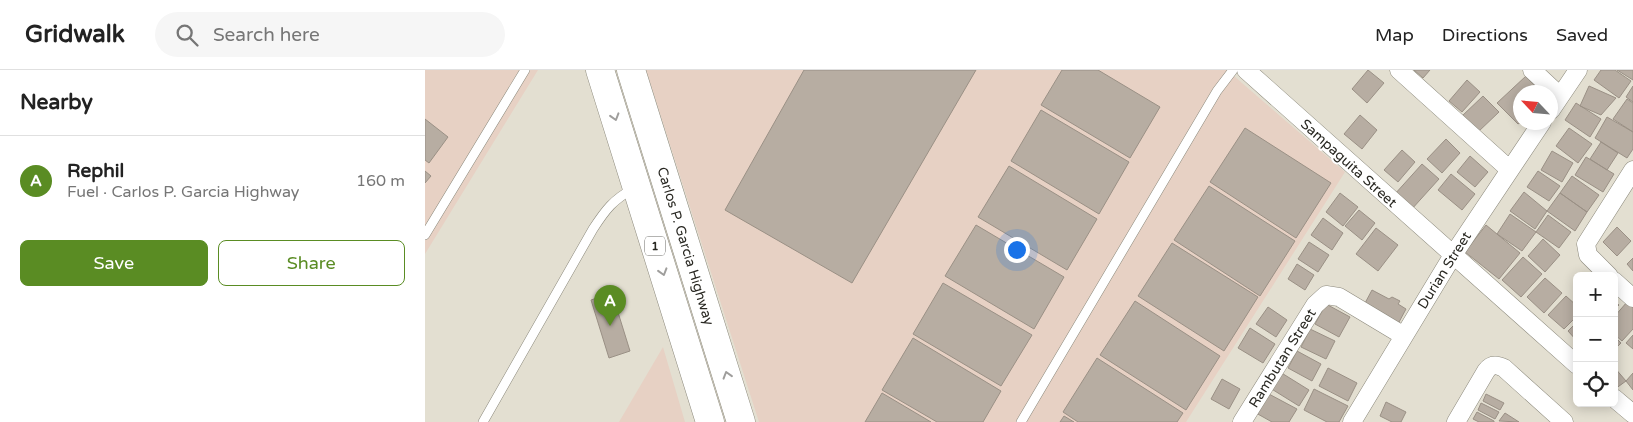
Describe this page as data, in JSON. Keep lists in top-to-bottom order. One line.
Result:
{"streets":{"highway":["1","Carlos P. Garcia Highway"],"street":["Sampaguita Street","Durian Street","Rambutan Street"]},"crossings":[["Sampaguita Street","Durian Street"],["Durian Street","Rambutan Street"]],"north":"top left","page":{"header":"Gridwalk","search":"Search here","nav":["Map","Directions","Saved"],"heading":"Nearby","list":[{"mark":"A","name":"Rephil","note":"Fuel · Carlos P. Garcia Highway","value":"160 m"}],"buttons":["Save","Share"],"map_buttons":["+","−"],"pins":"A"}}
